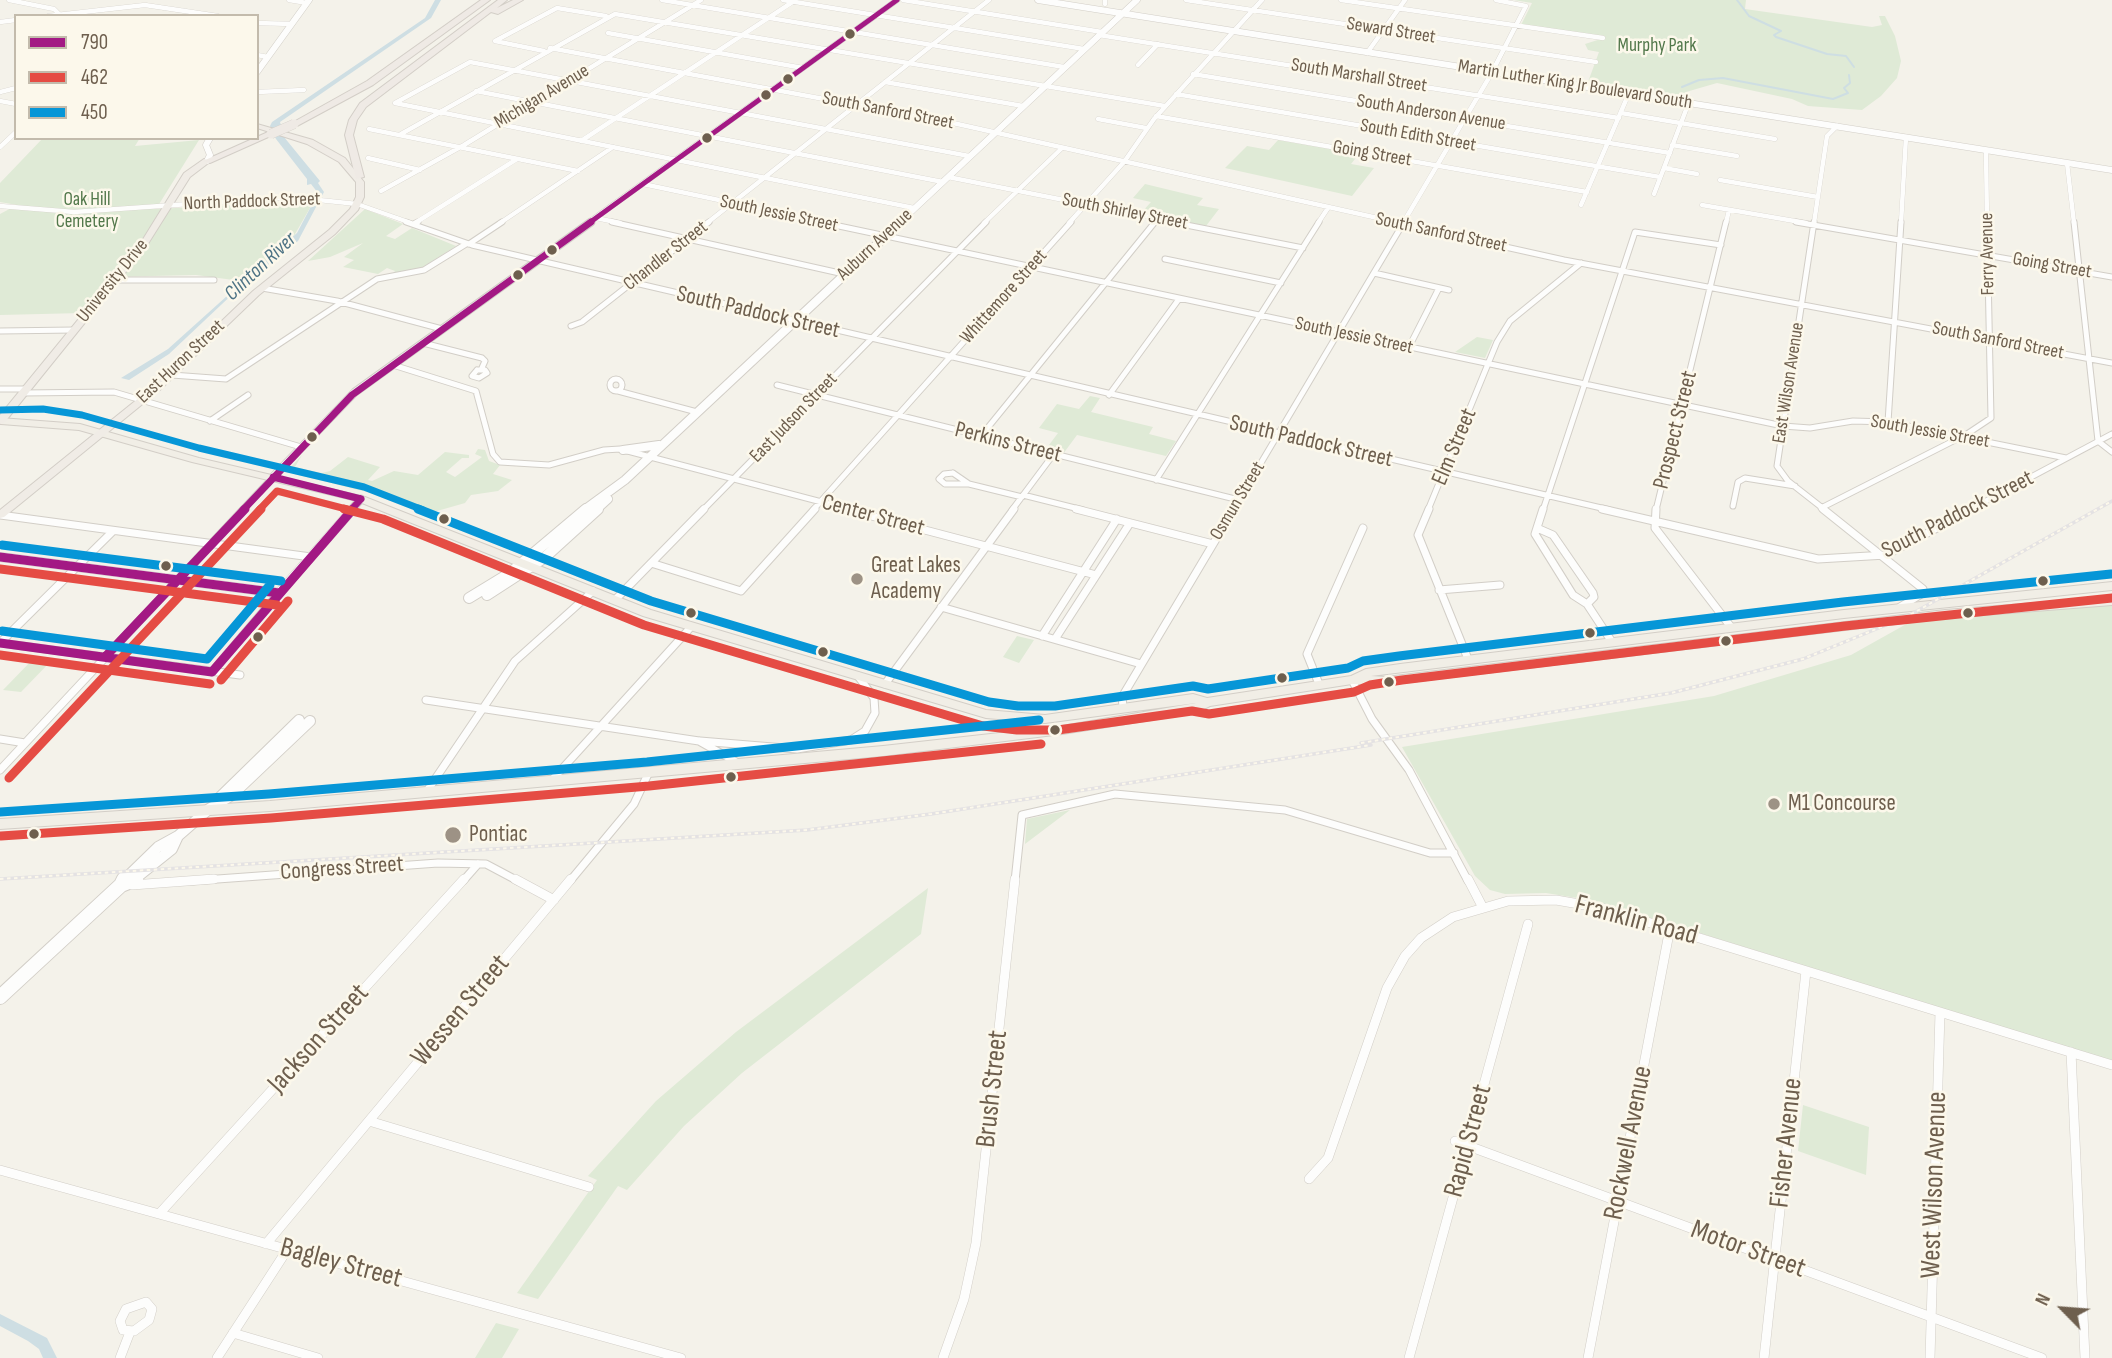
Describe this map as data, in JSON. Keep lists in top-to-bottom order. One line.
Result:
{"streets":{"highway":["University Drive","East Huron Street"],"main road":["Martin Luther King Jr Boulevard South","Auburn Avenue"],"street":["Seward Street","South Marshall Street","Michigan Avenue","South Sanford Street","South Anderson Avenue","South Edith Street","Going Street","North Paddock Street","South Shirley Street","South Jessie Street","Ferry Avenue","Chandler Street","Whittemore Street","South Paddock Street","East Wilson Avenue","East Judson Street","Prospect Street","Perkins Street","Elm Street","Osmun Street","Center Street","Congress Street","Franklin Road","Wessen Street","Jackson Street","Brush Street","Rapid Street","Rockwell Avenue","Fisher Avenue","West Wilson Avenue","Motor Street","Bagley Street"]},"crossings":[["Seward Street","Whittemore Street"],["Seward Street","Osmun Street"],["South Marshall Street","Auburn Avenue"],["South Marshall Street","Chandler Street"],["South Marshall Street","Whittemore Street"],["South Marshall Street","Osmun Street"],["Martin Luther King Jr Boulevard South","Auburn Avenue"],["Martin Luther King Jr Boulevard South","Ferry Avenue"],["Martin Luther King Jr Boulevard South","Whittemore Street"],["Martin Luther King Jr Boulevard South","East Wilson Avenue"],["Martin Luther King Jr Boulevard South","Osmun Street"],["Michigan Avenue","South Sanford Street"],["Michigan Avenue","South Shirley Street"],["South Sanford Street","Auburn Avenue"],["South Sanford Street","Ferry Avenue"],["South Sanford Street","Chandler Street"],["South Sanford Street","Whittemore Street"],["South Sanford Street","East Wilson Avenue"],["South Sanford Street","East Judson Street"],["South Sanford Street","Prospect Street"],["South Sanford Street","Elm Street"],["South Sanford Street","Osmun Street"],["South Anderson Avenue","Whittemore Street"],["South Anderson Avenue","Osmun Street"],["South Edith Street","Whittemore Street"],["South Edith Street","Osmun Street"],["Going Street","Ferry Avenue"],["Going Street","Whittemore Street"],["Going Street","East Wilson Avenue"],["Going Street","Prospect Street"],["Going Street","Osmun Street"],["North Paddock Street","University Drive"],["North Paddock Street","South Paddock Street"],["North Paddock Street","East Huron Street"],["South Shirley Street","Auburn Avenue"],["South Shirley Street","Chandler Street"],["South Shirley Street","Whittemore Street"],["South Shirley Street","East Judson Street"],["South Jessie Street","Auburn Avenue"],["South Jessie Street","Ferry Avenue"],["South Jessie Street","Chandler Street"],["South Jessie Street","Whittemore Street"],["South Jessie Street","South Paddock Street"],["South Jessie Street","East Wilson Avenue"],["South Jessie Street","East Judson Street"],["South Jessie Street","Prospect Street"],["South Jessie Street","Elm Street"],["South Jessie Street","Osmun Street"],["Auburn Avenue","South Paddock Street"],["Auburn Avenue","Center Street"],["Ferry Avenue","East Wilson Avenue"],["Chandler Street","South Paddock Street"],["Whittemore Street","South Paddock Street"],["Whittemore Street","East Judson Street"],["Whittemore Street","Perkins Street"],["Whittemore Street","Center Street"],["South Paddock Street","East Wilson Avenue"],["South Paddock Street","East Judson Street"],["South Paddock Street","Prospect Street"],["South Paddock Street","Elm Street"],["South Paddock Street","Osmun Street"],["East Judson Street","Perkins Street"],["East Judson Street","Center Street"],["Perkins Street","Osmun Street"],["Congress Street","Wessen Street"],["Congress Street","Jackson Street"],["Franklin Road","Rockwell Avenue"],["Franklin Road","Fisher Avenue"],["Franklin Road","West Wilson Avenue"],["Wessen Street","Bagley Street"],["Jackson Street","Bagley Street"],["Rapid Street","Motor Street"],["Rockwell Avenue","Motor Street"],["Fisher Avenue","Motor Street"],["West Wilson Avenue","Motor Street"]],"water":["Clinton River"],"parks":["Murphy Park","Oak Hill Cemetery"],"places":["Great Lakes Academy","M1 Concourse","Pontiac"],"lines":["transit line 790","transit line 450","transit line 462"],"legend":["790","462","450"],"north":"top left"}
